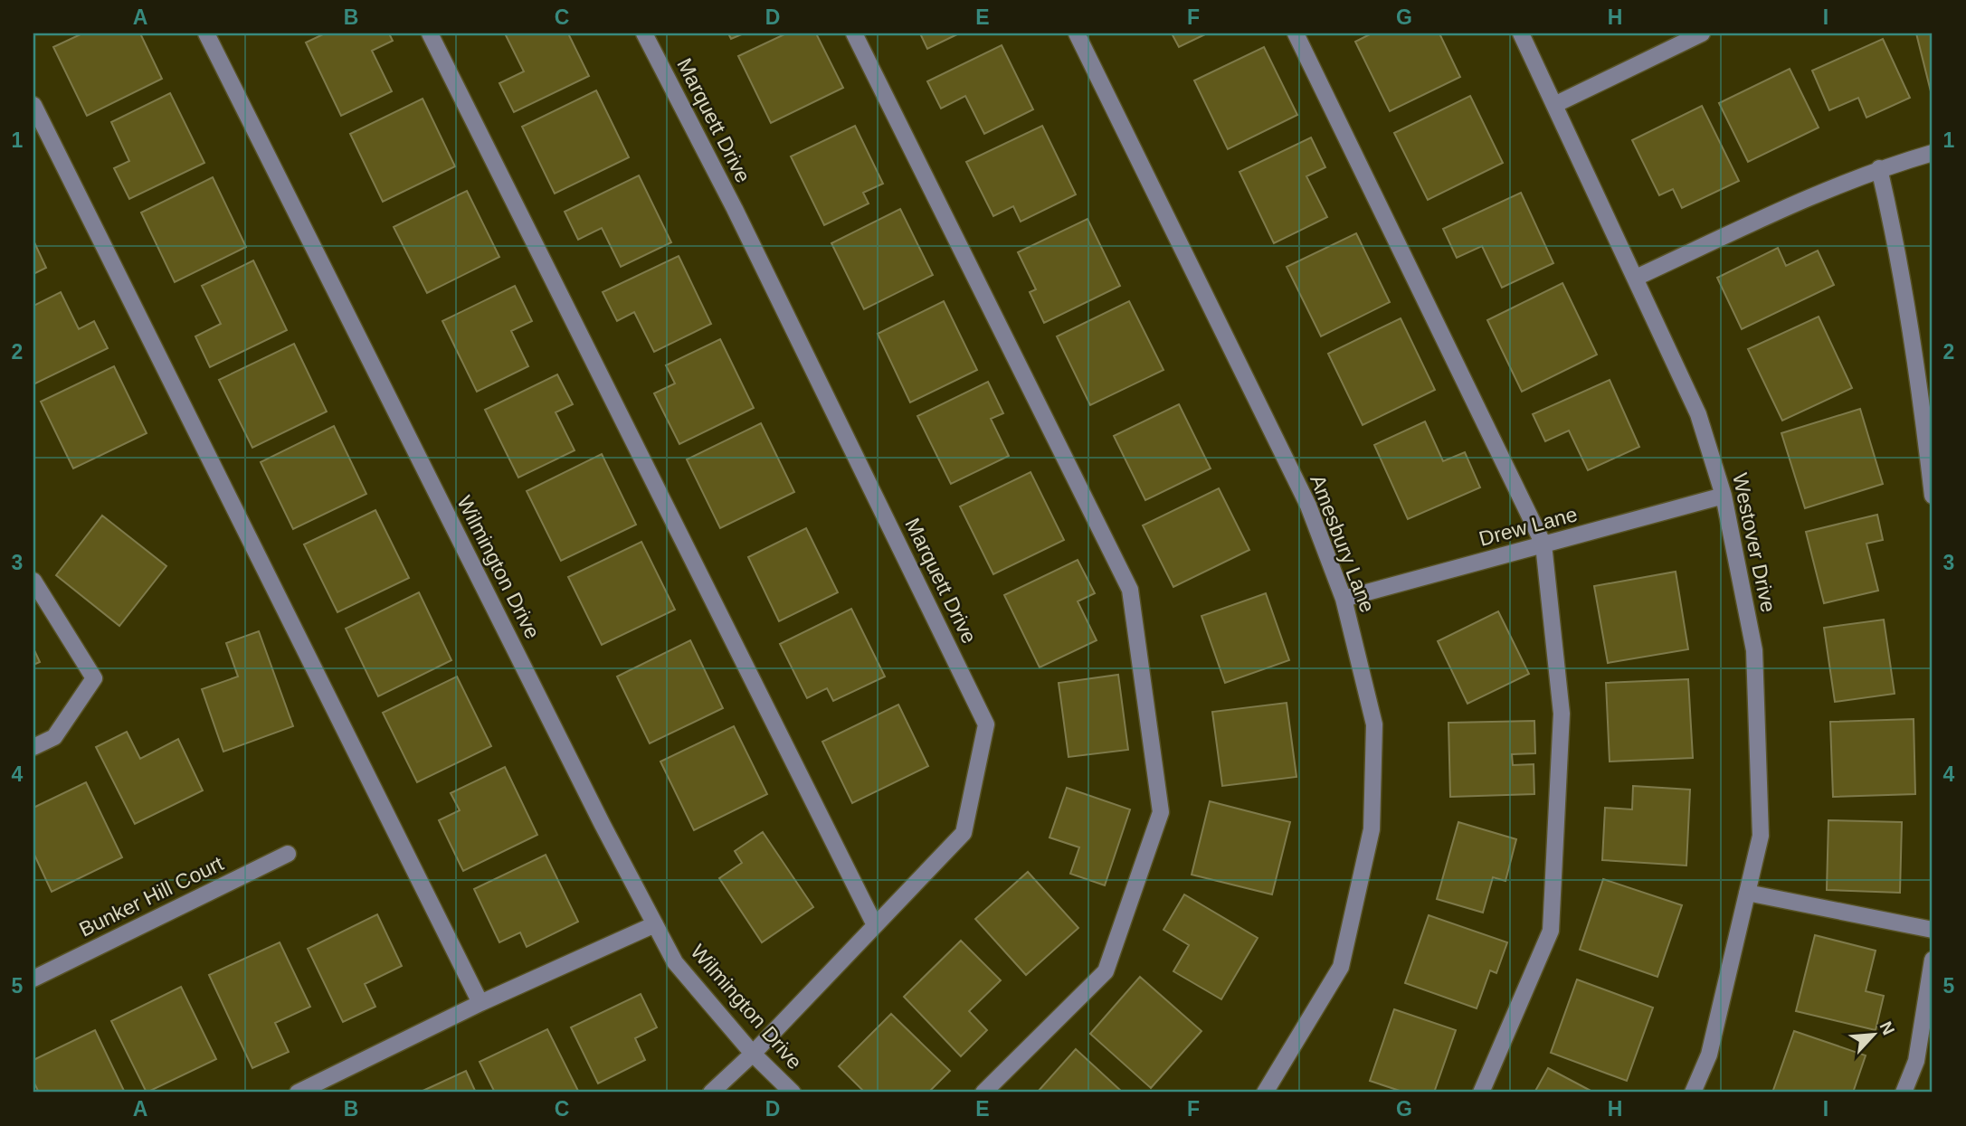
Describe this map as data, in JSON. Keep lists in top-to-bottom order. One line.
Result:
{"streets":{"street":["Marquett Drive","Drew Lane","Westover Drive","Amesbury Lane","Wilmington Drive","Bunker Hill Court"]},"crossings":[["Marquett Drive","Wilmington Drive"],["Drew Lane","Westover Drive"],["Drew Lane","Amesbury Lane"]],"north":"top right","grid":{"columns":["A","B","C","D","E","F","G","H","I"],"rows":["1","2","3","4","5"]}}
